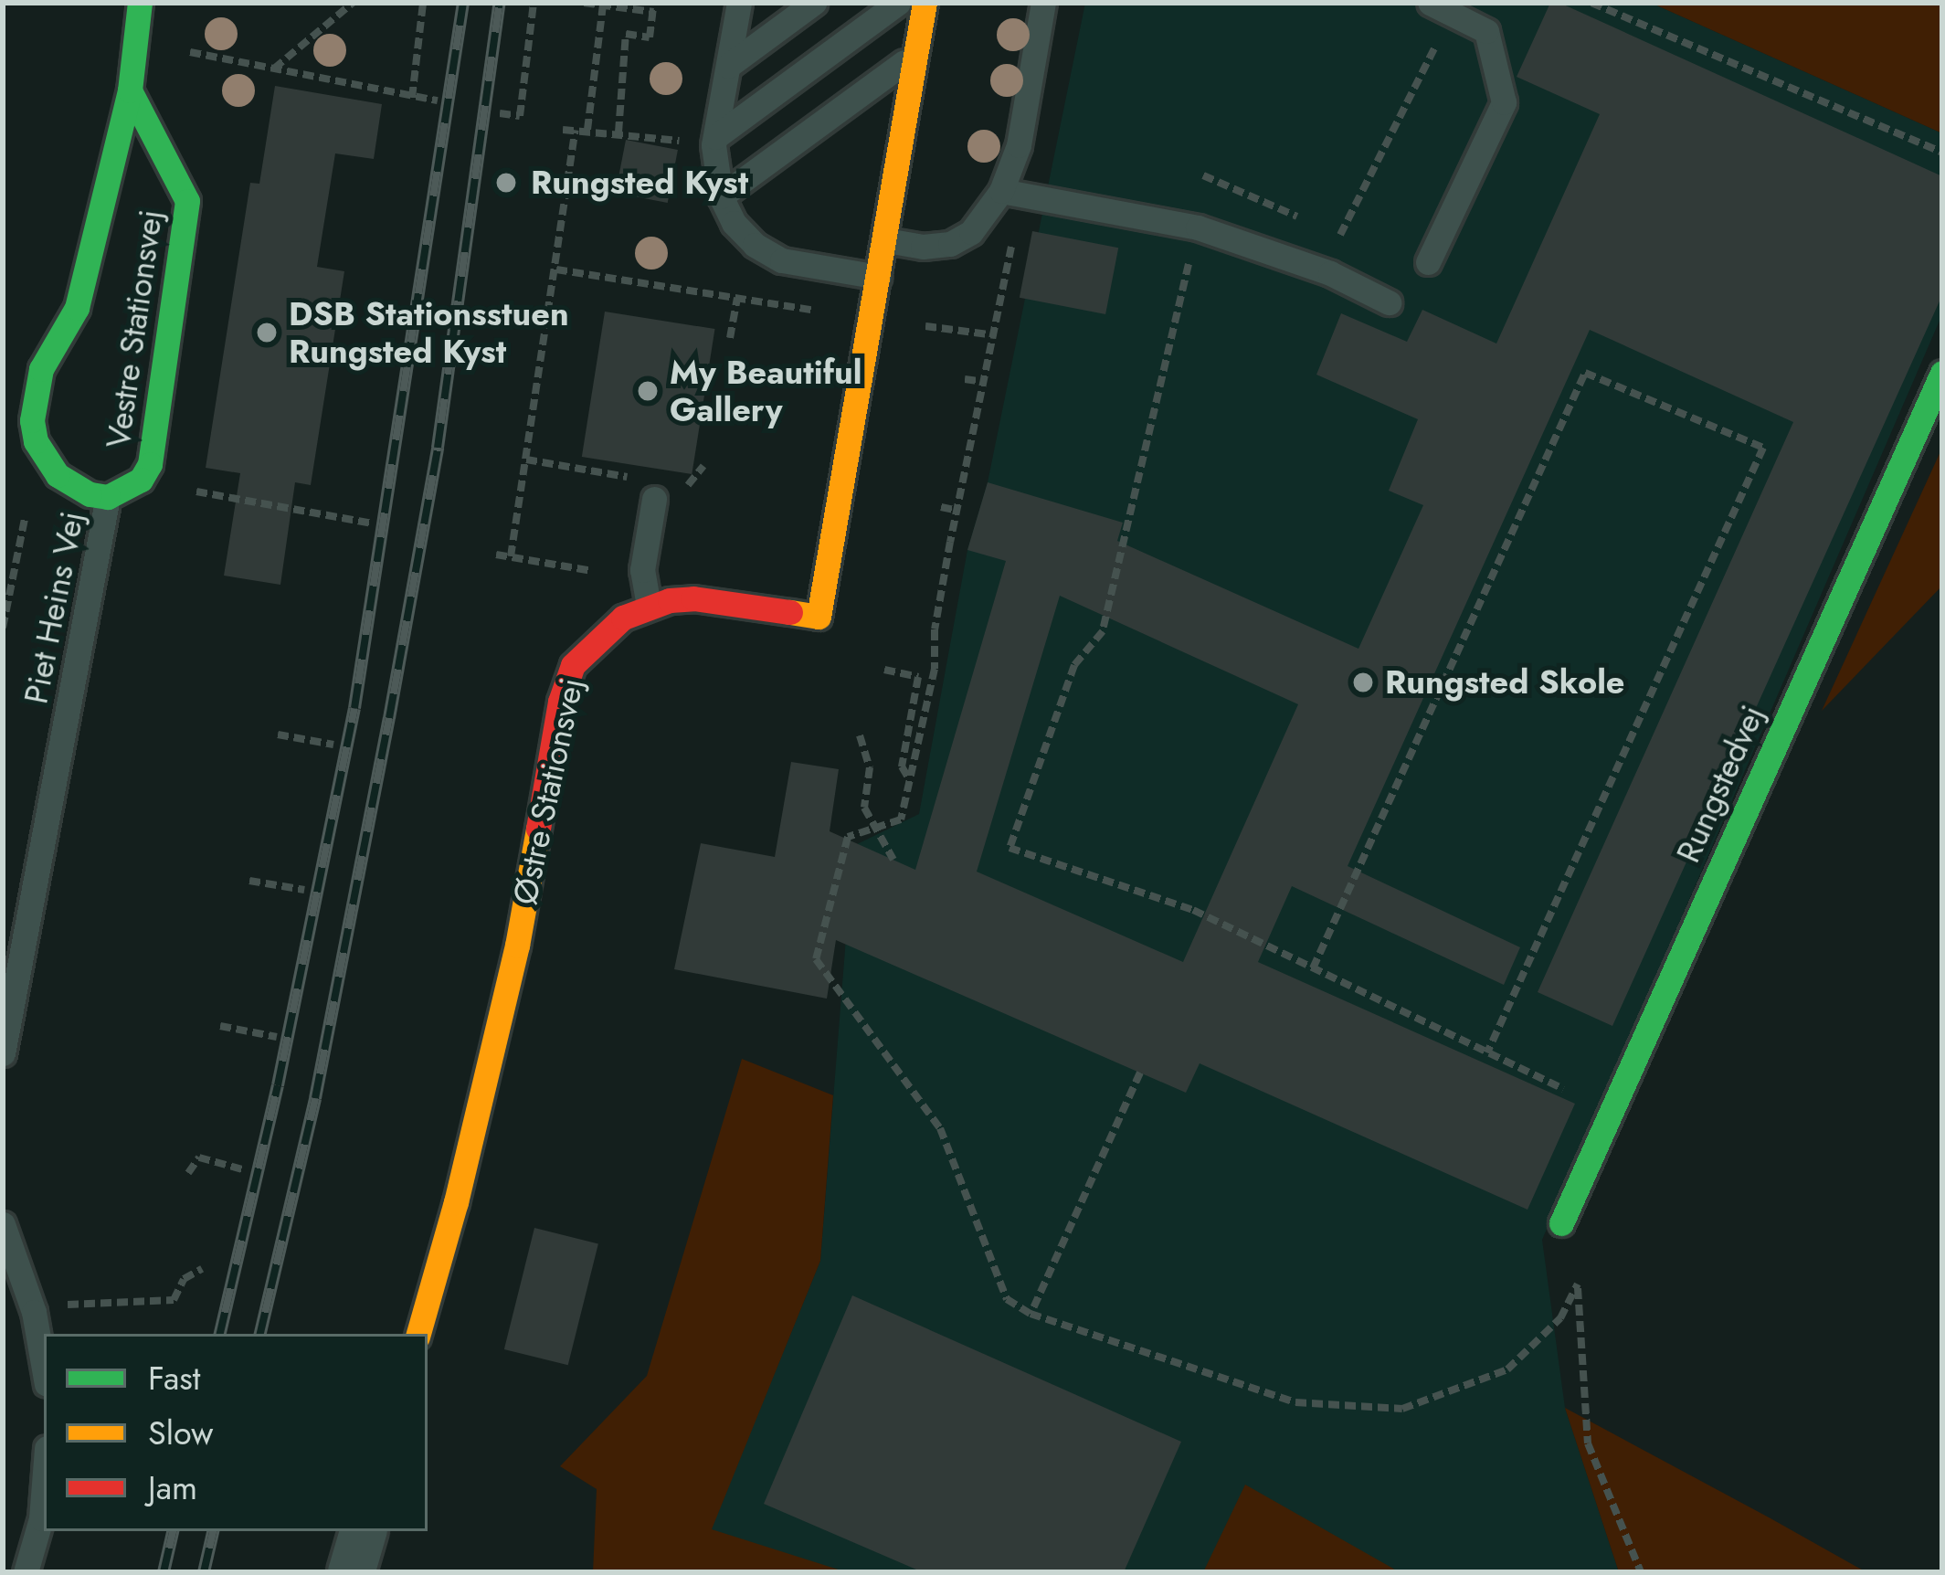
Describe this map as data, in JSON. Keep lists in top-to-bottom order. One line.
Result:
{"streets":{"street":["Vestre Stationsvej","Rungstedvej","Østre Stationsvej"],"lane":["Piet Heins Vej"]},"crossings":[["Vestre Stationsvej","Piet Heins Vej"]],"places":["Rungsted Kyst","DSB Stationsstuen Rungsted Kyst","My Beautiful Gallery","Rungsted Skole"],"legend":["Fast","Slow","Jam"]}
